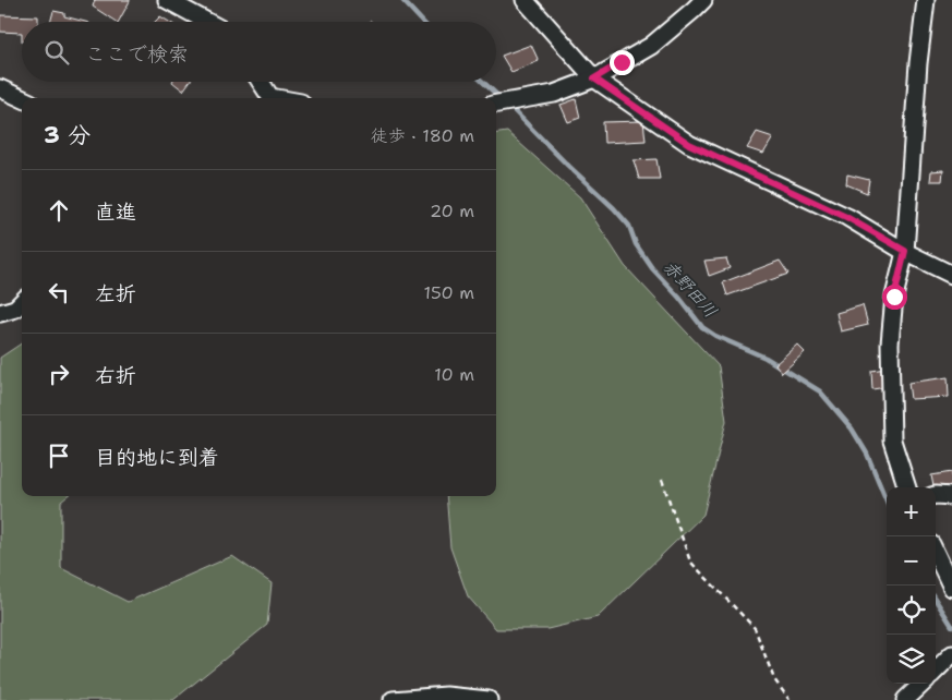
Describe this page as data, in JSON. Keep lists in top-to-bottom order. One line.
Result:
{"water":["赤野田川"],"page":{"search":"ここで検索","heading":["3 分","徒歩 · 180 m"],"list":[["直進","20 m"],["左折","150 m"],["右折","10 m"],"目的地に到着"],"map_buttons":["+","−"]}}
